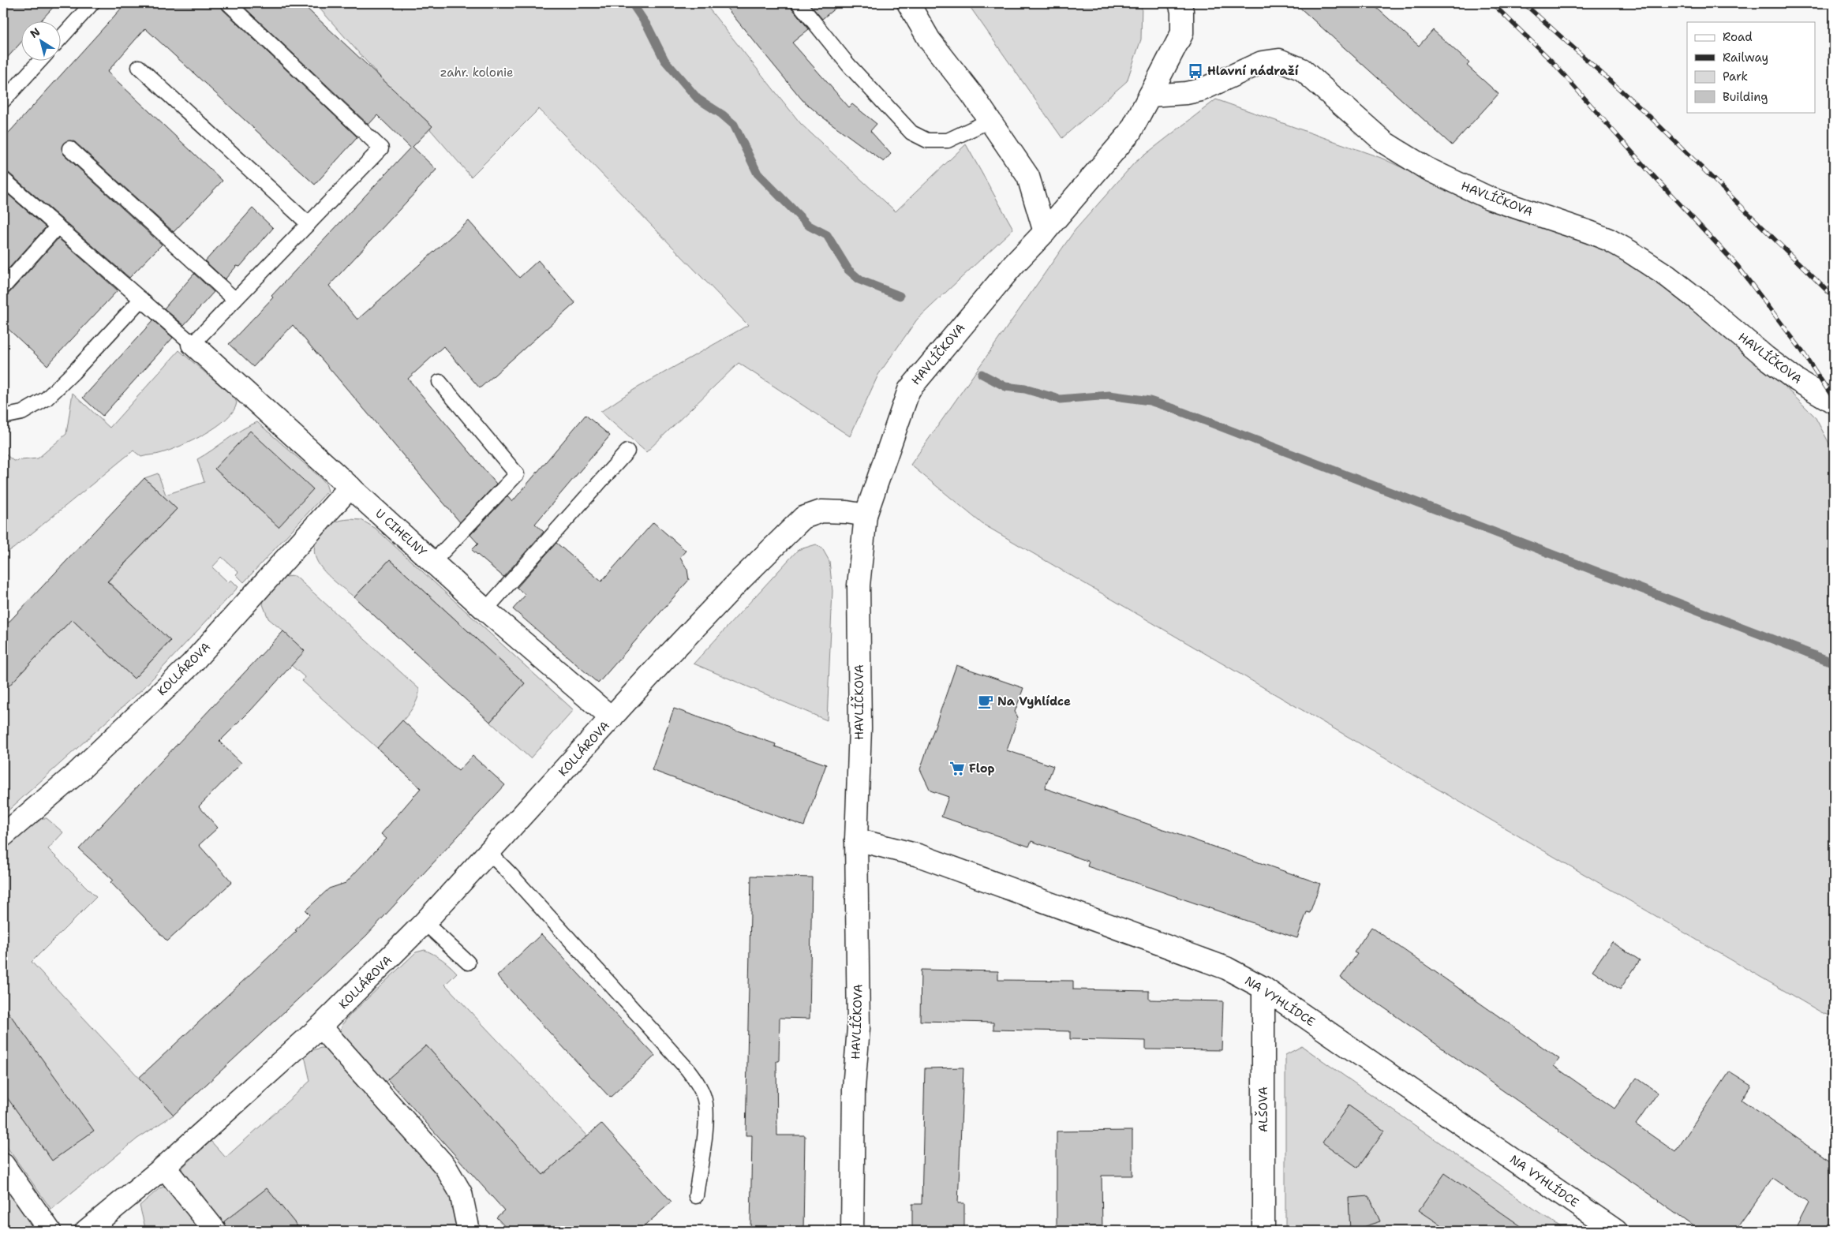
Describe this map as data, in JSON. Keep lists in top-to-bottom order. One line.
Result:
{"streets":{"street":["HAVLÍČKOVA","U CIHELNY","KOLLÁROVA","NA VYHLÍDCE","ALŠOVA"]},"crossings":[["HAVLÍČKOVA","KOLLÁROVA"],["HAVLÍČKOVA","NA VYHLÍDCE"],["U CIHELNY","KOLLÁROVA"],["NA VYHLÍDCE","ALŠOVA"]],"parks":["zahr. kolonie"],"places":{"bus stop":["Hlavní nádraží"],"cafe":["Na Vyhlídce"],"supermarket":["Flop"]},"legend":["Road","Railway","Park","Building"],"north":"top left"}
